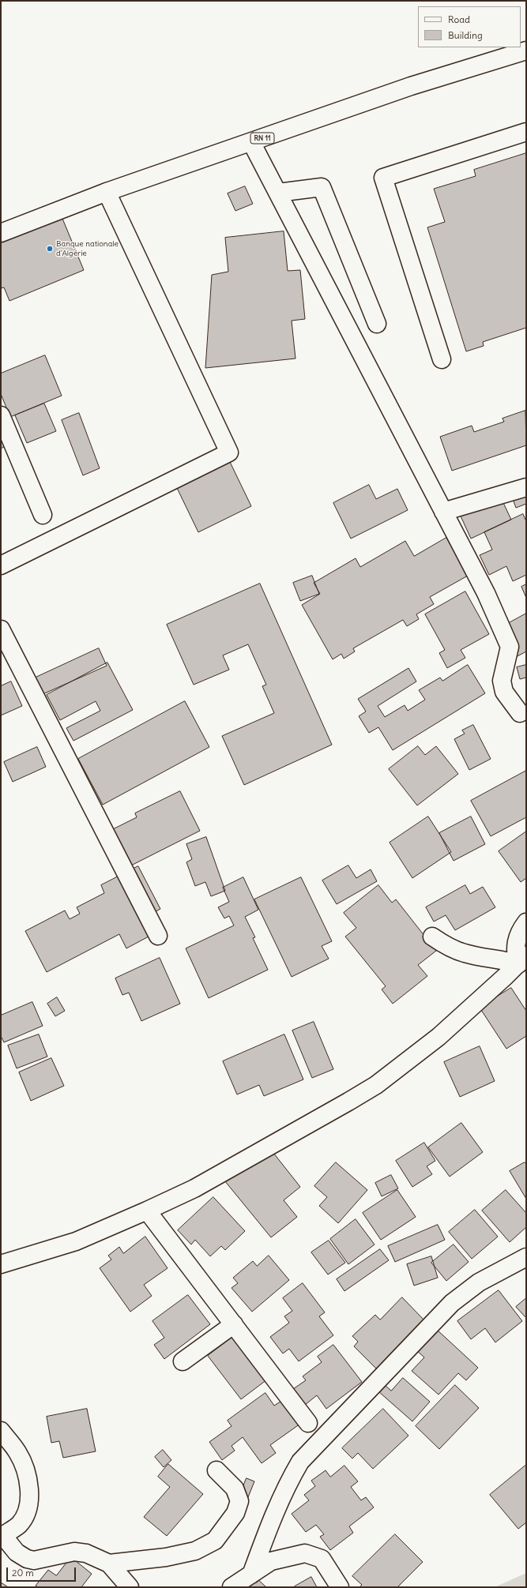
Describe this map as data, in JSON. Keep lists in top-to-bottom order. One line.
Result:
{"streets":{"street":["RN 11"]},"places":["Banque nationale d'Algérie"],"legend":["Road","Building"],"scale_bar":"20 m"}
